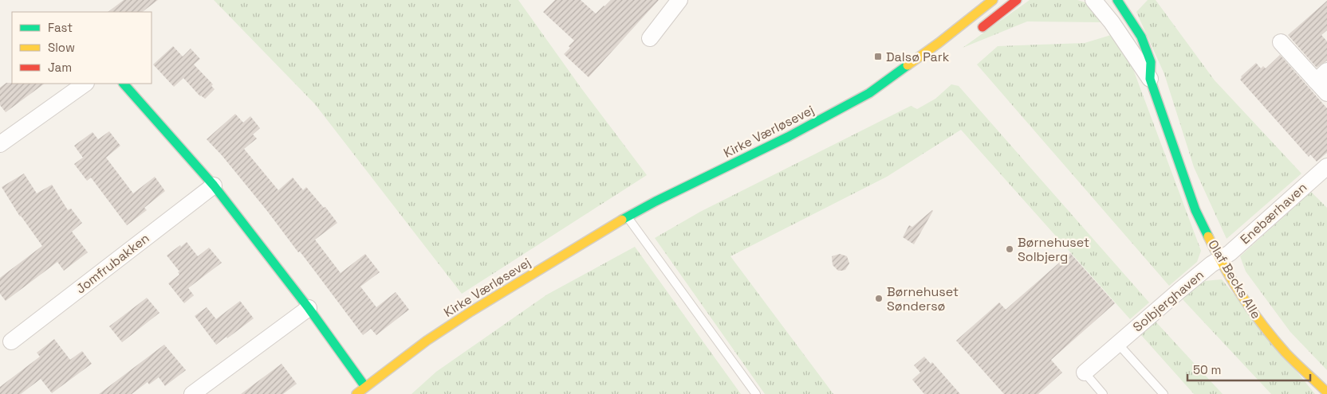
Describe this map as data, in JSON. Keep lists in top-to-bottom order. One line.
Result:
{"streets":{"street":["Kirke Værløsevej","Enebærhaven","Jomfrubakken","Olaf Becks Alle","Solbjerghaven"]},"crossings":[["Enebærhaven","Olaf Becks Alle"],["Enebærhaven","Solbjerghaven"],["Olaf Becks Alle","Solbjerghaven"]],"places":{"transit":["Dalsø Park"],"other":["Børnehuset Solbjerg","Børnehuset Søndersø"]},"legend":["Fast","Slow","Jam"],"scale_bar":"50 m"}
